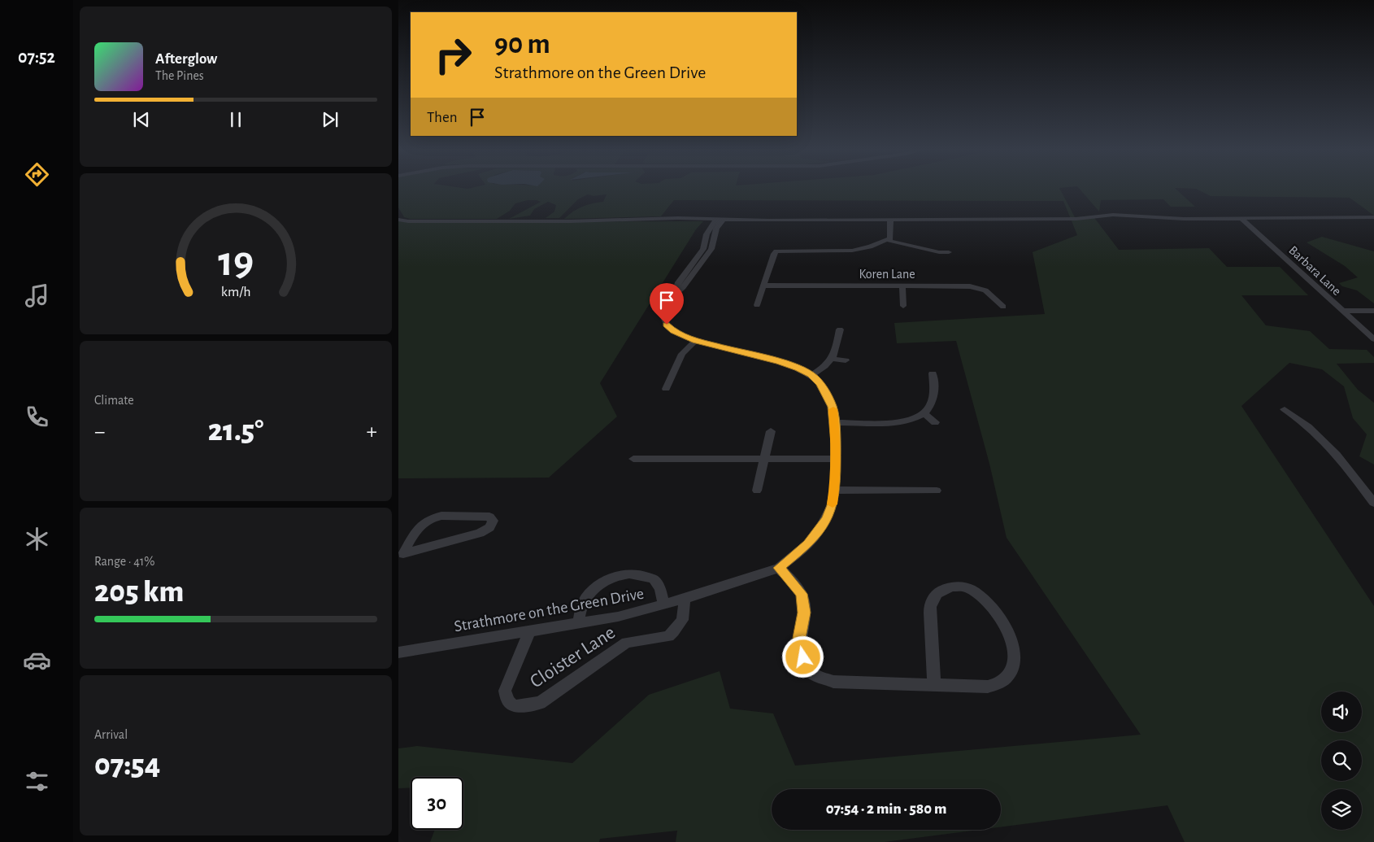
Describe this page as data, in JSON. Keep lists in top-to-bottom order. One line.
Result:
{"streets":{"street":["Barbara Lane","Koren Lane","Strathmore on the Green Drive","Cloister Lane"]},"crossings":[["Strathmore on the Green Drive","Cloister Lane"]],"page":{"tabs":"07:52","turn":["90 m","Strathmore on the Green Drive"],"song":["Afterglow","The Pines"],"then":"Then","tile":["Climate",["Range · 41%","205 km"],["Arrival","07:54"]],"heat":["−","21.5°","+"],"limit":"30","trip":"07:54 · 2 min · 580 m","gauge":["19","km/h"]}}
